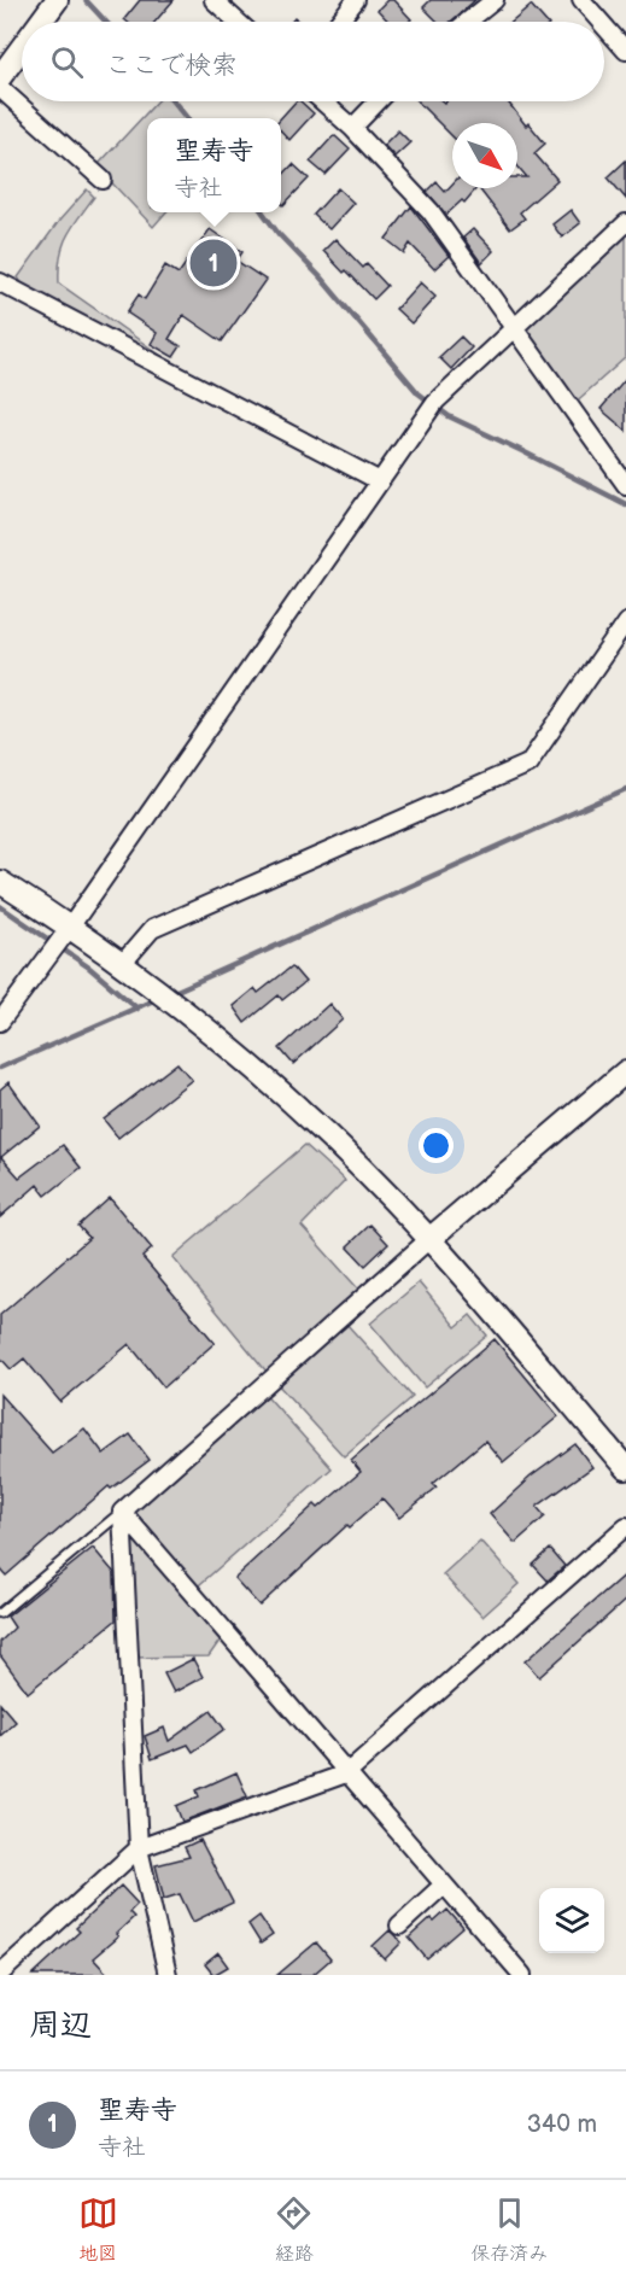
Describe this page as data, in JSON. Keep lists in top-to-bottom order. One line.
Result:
{"north":"bottom right","page":{"search":"ここで検索","popup":["聖寿寺","寺社"],"pins":"1","heading":"周辺","list":[{"mark":"1","name":"聖寿寺","note":"寺社","value":"340 m"}],"nav":["地図","経路","保存済み"]}}
